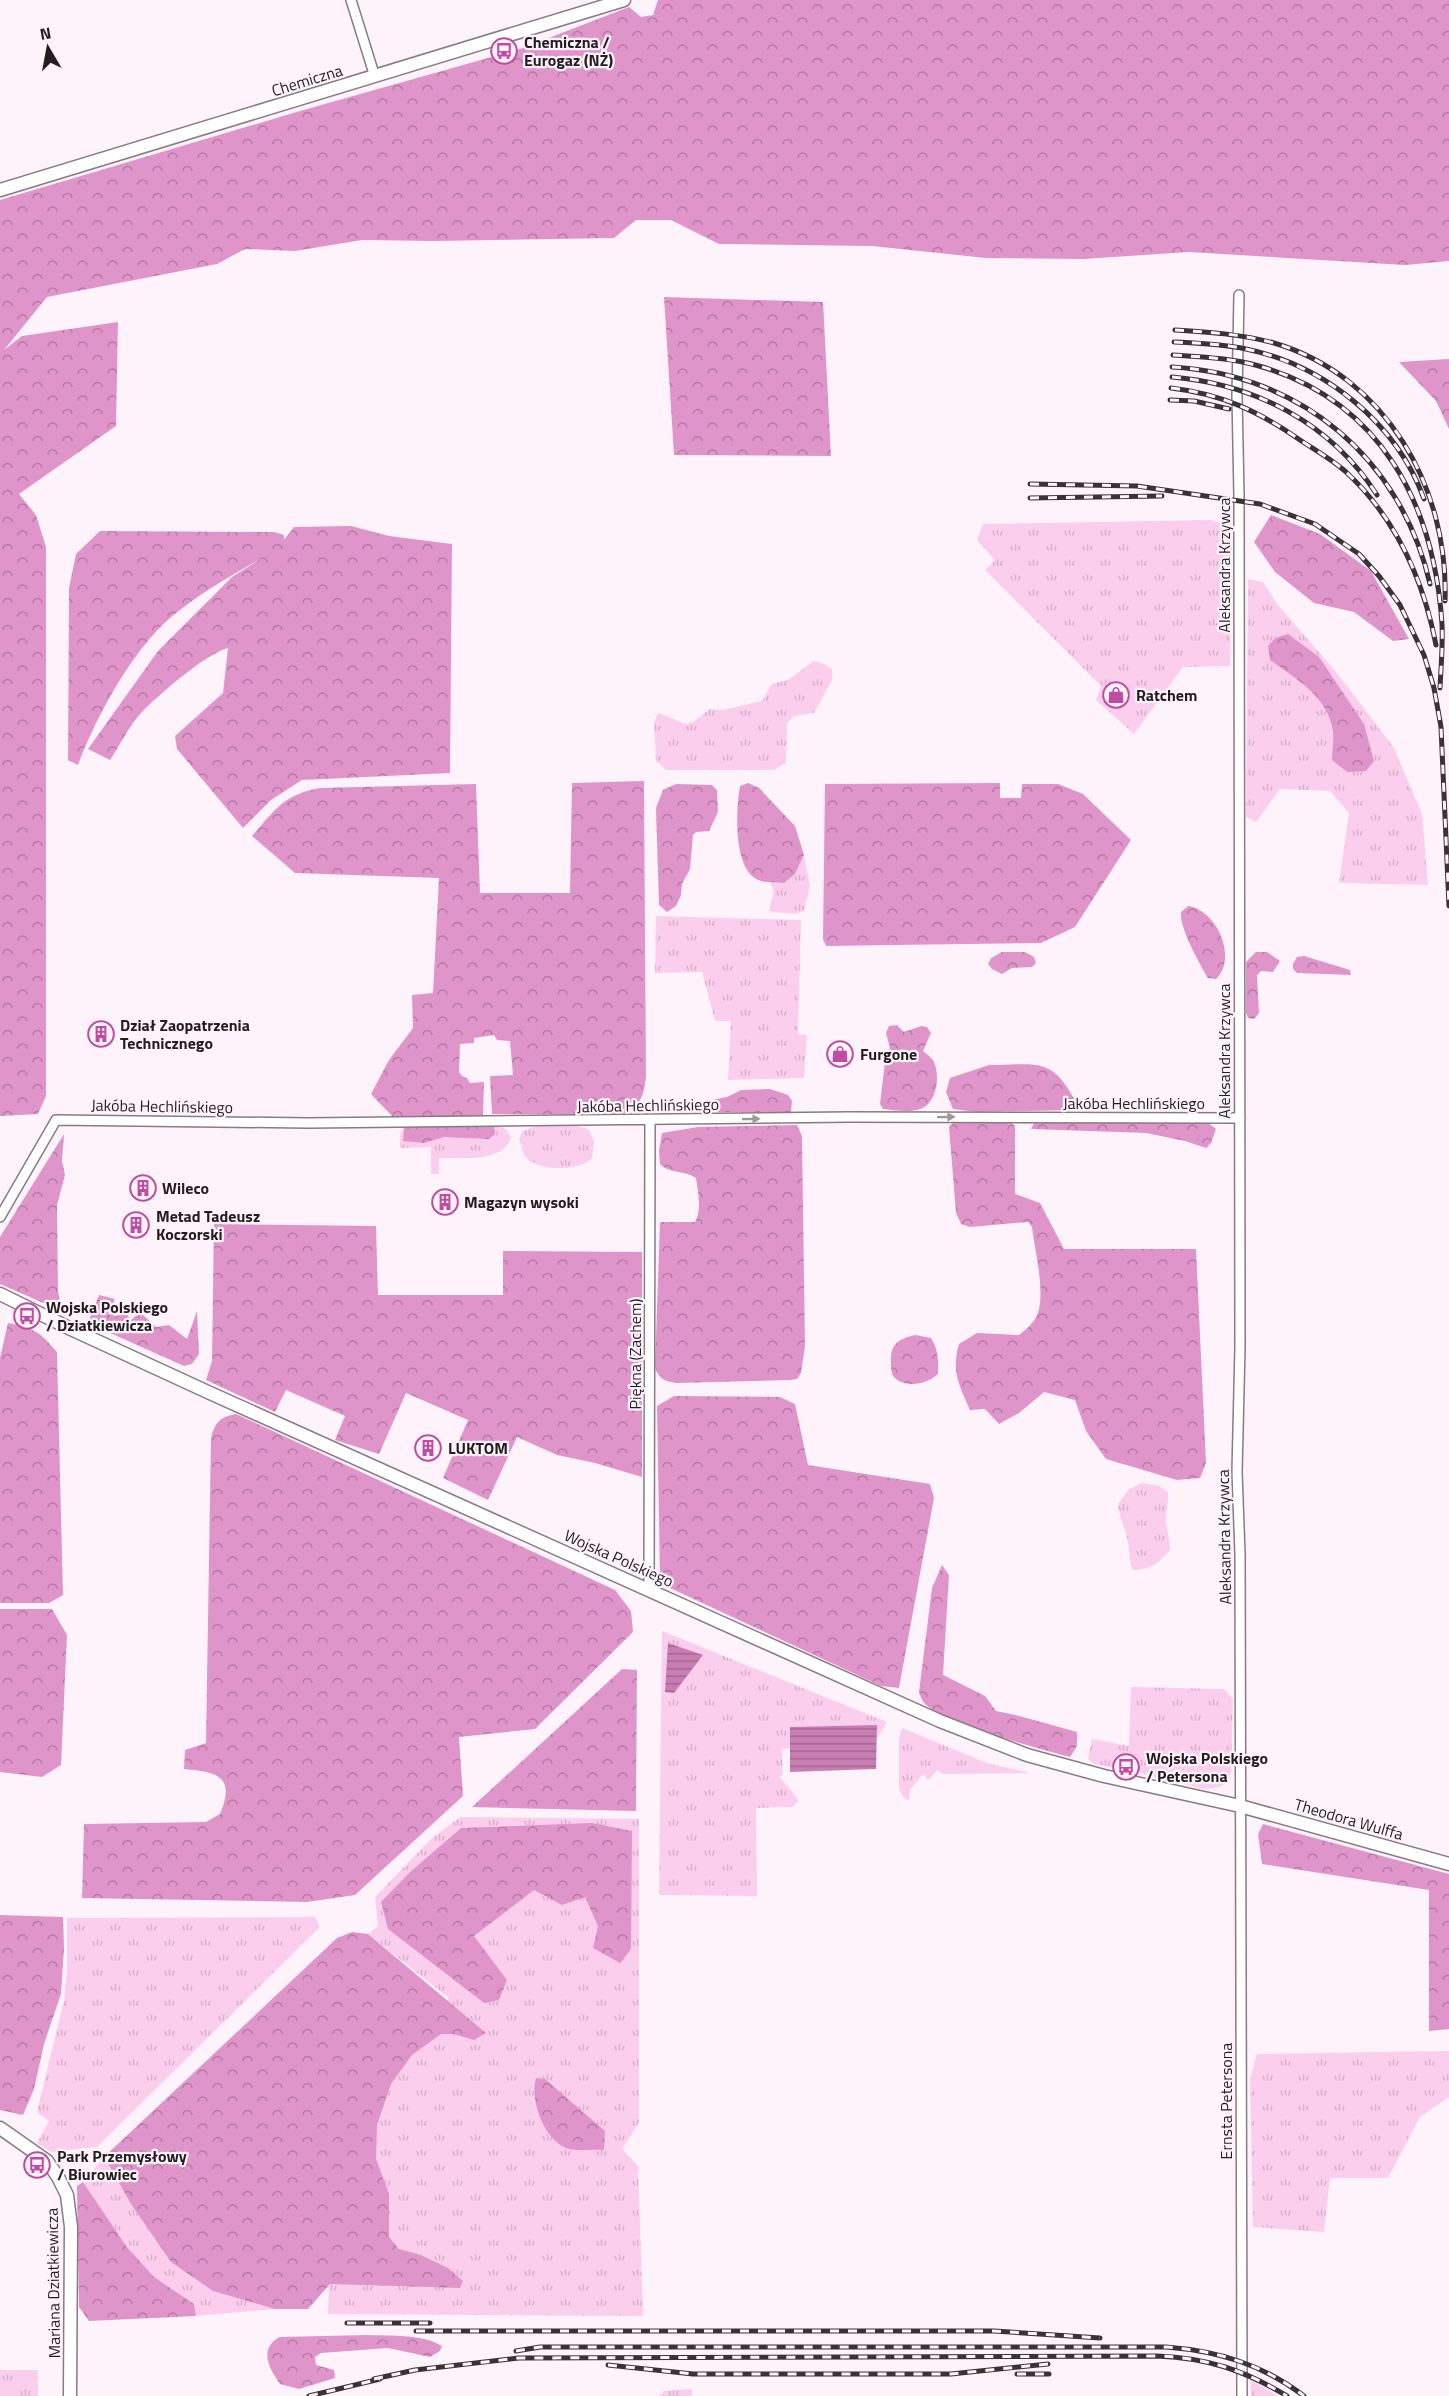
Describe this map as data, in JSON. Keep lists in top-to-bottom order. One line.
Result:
{"streets":{"street":["Chemiczna","Aleksandra Krzywca","Jakóba Hechlińskiego","Piękna (Zachem)","Wojska Polskiego","Theodora Wulffa","Ernsta Petersona","Mariana Dziatkiewicza"]},"crossings":[["Aleksandra Krzywca","Jakóba Hechlińskiego"],["Aleksandra Krzywca","Wojska Polskiego"],["Aleksandra Krzywca","Theodora Wulffa"],["Aleksandra Krzywca","Ernsta Petersona"],["Jakóba Hechlińskiego","Piękna (Zachem)"],["Piękna (Zachem)","Wojska Polskiego"],["Wojska Polskiego","Theodora Wulffa"],["Wojska Polskiego","Ernsta Petersona"],["Theodora Wulffa","Ernsta Petersona"]],"one_way":["Jakóba Hechlińskiego"],"places":{"bus stop":["Chemiczna / Eurogaz (NŻ)","Wojska Polskiego / Dziatkiewicza","Wojska Polskiego / Petersona","Park Przemysłowy / Biurowiec"],"shop":["Ratchem","Furgone"],"building":["Dział Zaopatrzenia Technicznego","Wileco","Magazyn wysoki","Metad Tadeusz Koczorski","LUKTOM"]},"north":"top"}
